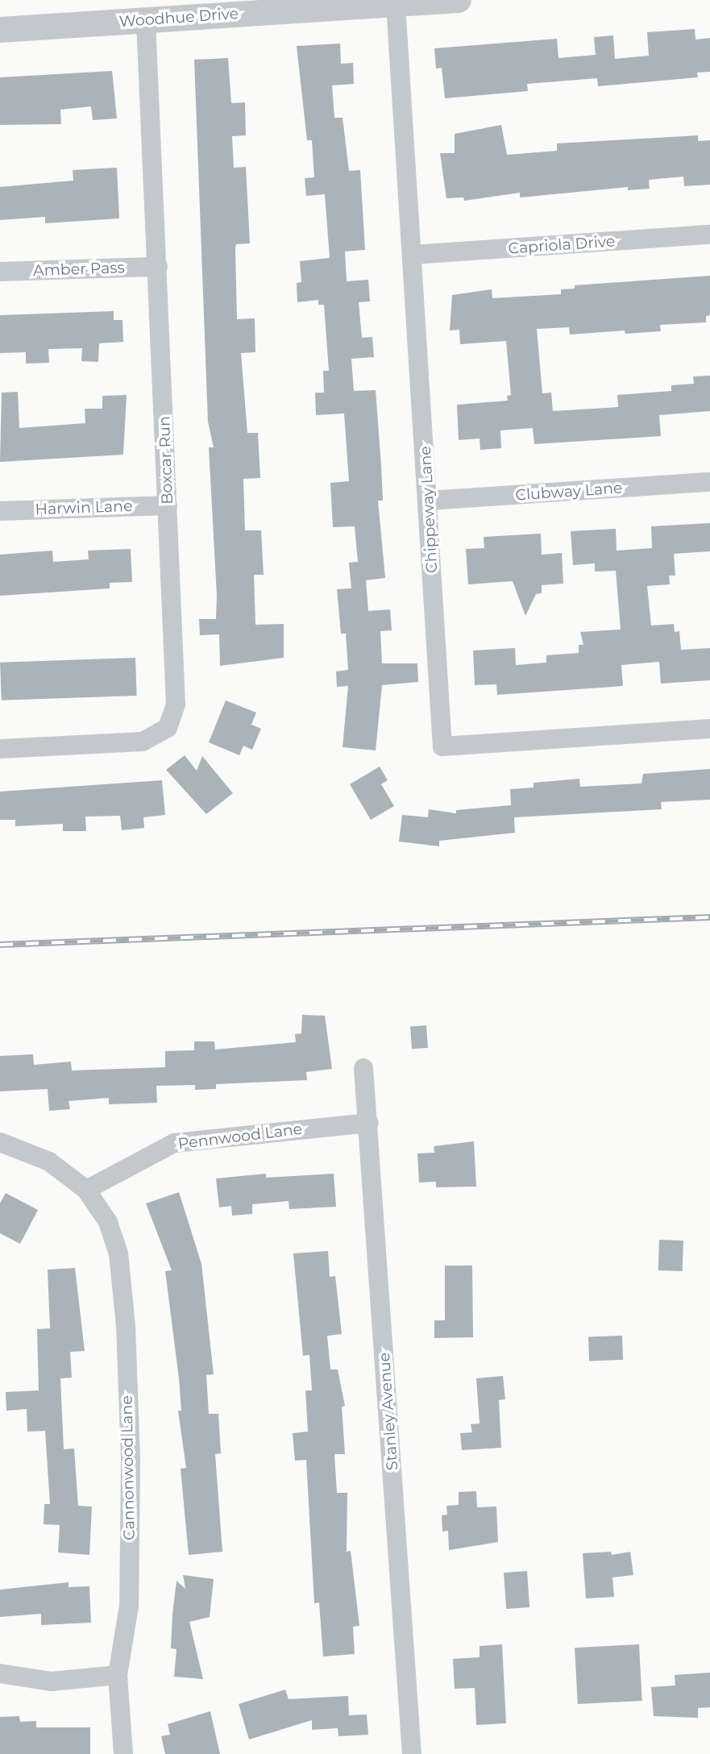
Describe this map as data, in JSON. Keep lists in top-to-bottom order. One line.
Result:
{"streets":{"street":["Woodhue Drive","Capriola Drive","Amber Pass","Boxcar Run","Clubway Lane","Harwin Lane","Chippeway Lane","Pennwood Lane","Stanley Avenue","Cannonwood Lane"]},"crossings":[["Woodhue Drive","Boxcar Run"],["Woodhue Drive","Chippeway Lane"],["Capriola Drive","Chippeway Lane"],["Amber Pass","Boxcar Run"],["Boxcar Run","Harwin Lane"],["Clubway Lane","Chippeway Lane"],["Pennwood Lane","Stanley Avenue"],["Pennwood Lane","Cannonwood Lane"]]}
